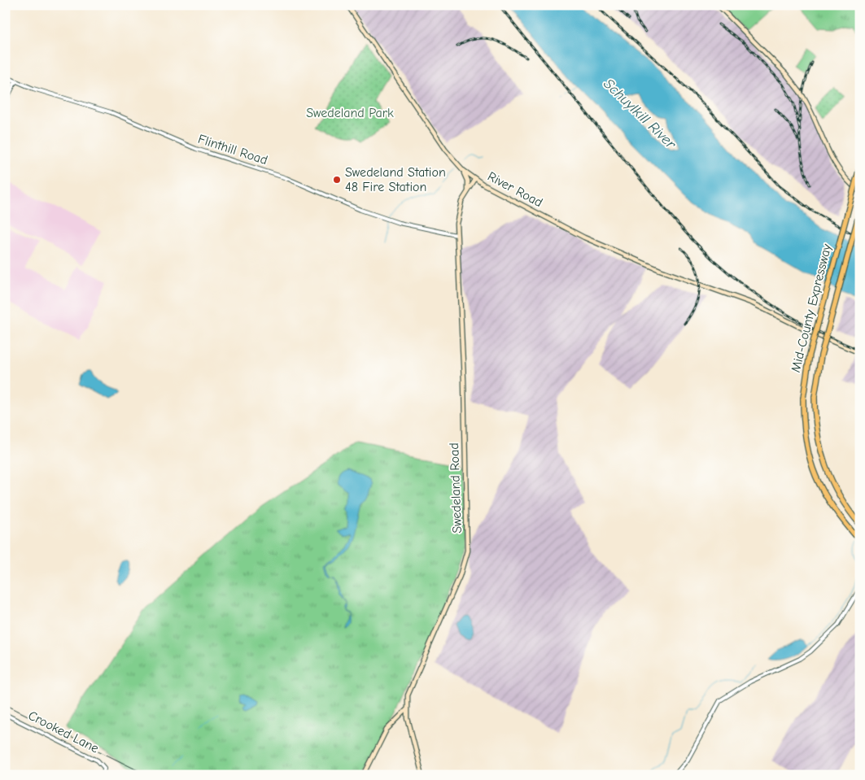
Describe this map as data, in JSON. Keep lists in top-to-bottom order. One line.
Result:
{"streets":{"highway":["Mid-County Expressway"],"main road":["River Road","Swedeland Road"],"street":["Flinthill Road","Crooked Lane"]},"crossings":[["Flinthill Road","Swedeland Road"],["River Road","Swedeland Road"]],"water":["Schuylkill River"],"parks":["Swedeland Park"],"places":["Swedeland Station 48 Fire Station"]}
